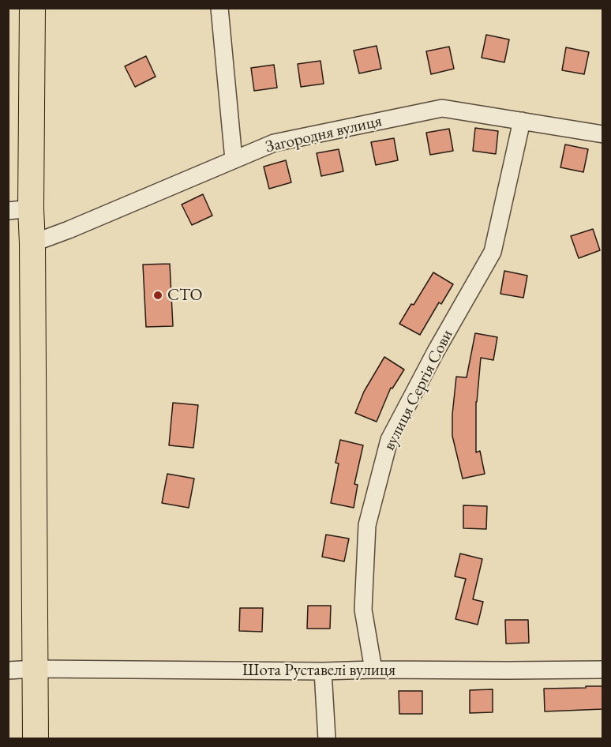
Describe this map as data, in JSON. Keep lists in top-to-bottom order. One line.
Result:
{"streets":{"street":["Загородня вулиця","вулиця Сергія Сови","Шота Руставелі вулиця"]},"crossings":[["Загородня вулиця","вулиця Сергія Сови"],["вулиця Сергія Сови","Шота Руставелі вулиця"]],"places":["СТО"]}
